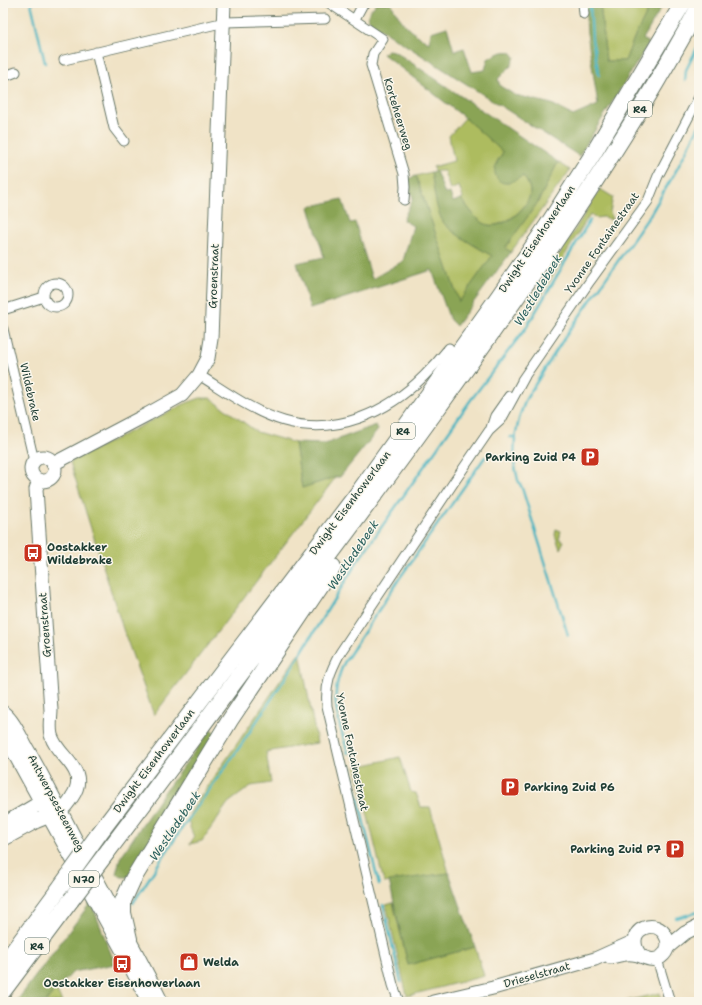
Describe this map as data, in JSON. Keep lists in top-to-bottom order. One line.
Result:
{"streets":{"highway":["R4","Dwight Eisenhowerlaan"],"main road":["Antwerpsesteenweg","N70"],"street":["Korteheerweg","Yvonne Fontainestraat","Groenstraat","Wildebrake","Drieselstraat"]},"crossings":[["Groenstraat","Wildebrake"],["Groenstraat","Antwerpsesteenweg"]],"water":["Westledebeek"],"places":{"parking":["Parking Zuid P4","Parking Zuid P6","Parking Zuid P7"],"bus stop":["Oostakker Wildebrake","Oostakker Eisenhowerlaan"],"shop":["Welda"]}}
